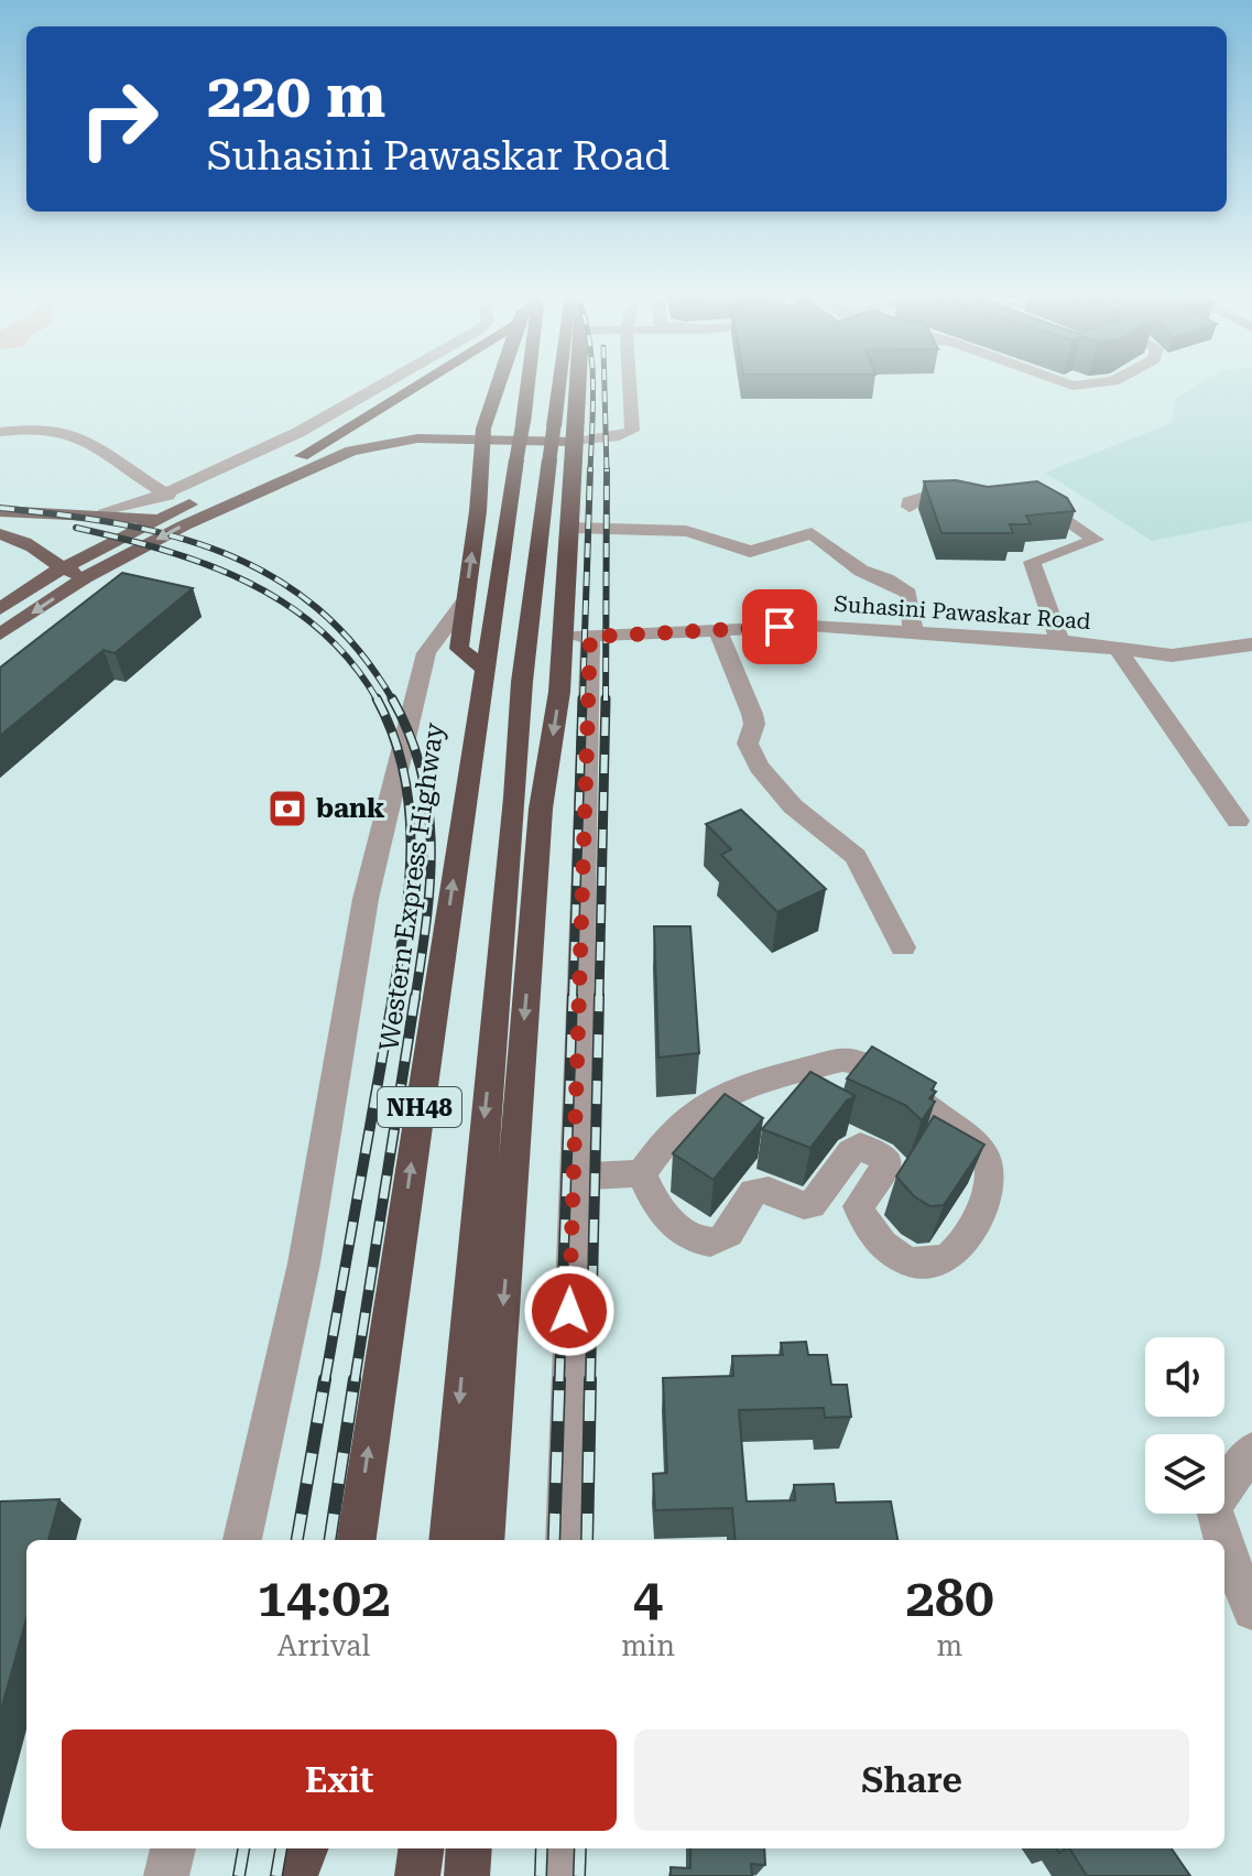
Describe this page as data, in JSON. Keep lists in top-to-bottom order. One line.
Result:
{"streets":{"highway":["Western Express Highway","NH48"],"street":["Suhasini Pawaskar Road"]},"places":{"bank":["bank"]},"page":{"turn":["220 m","Suhasini Pawaskar Road"],"eta":["14:02","Arrival","4","min","280","m"],"buttons":["Exit","Share"]}}
